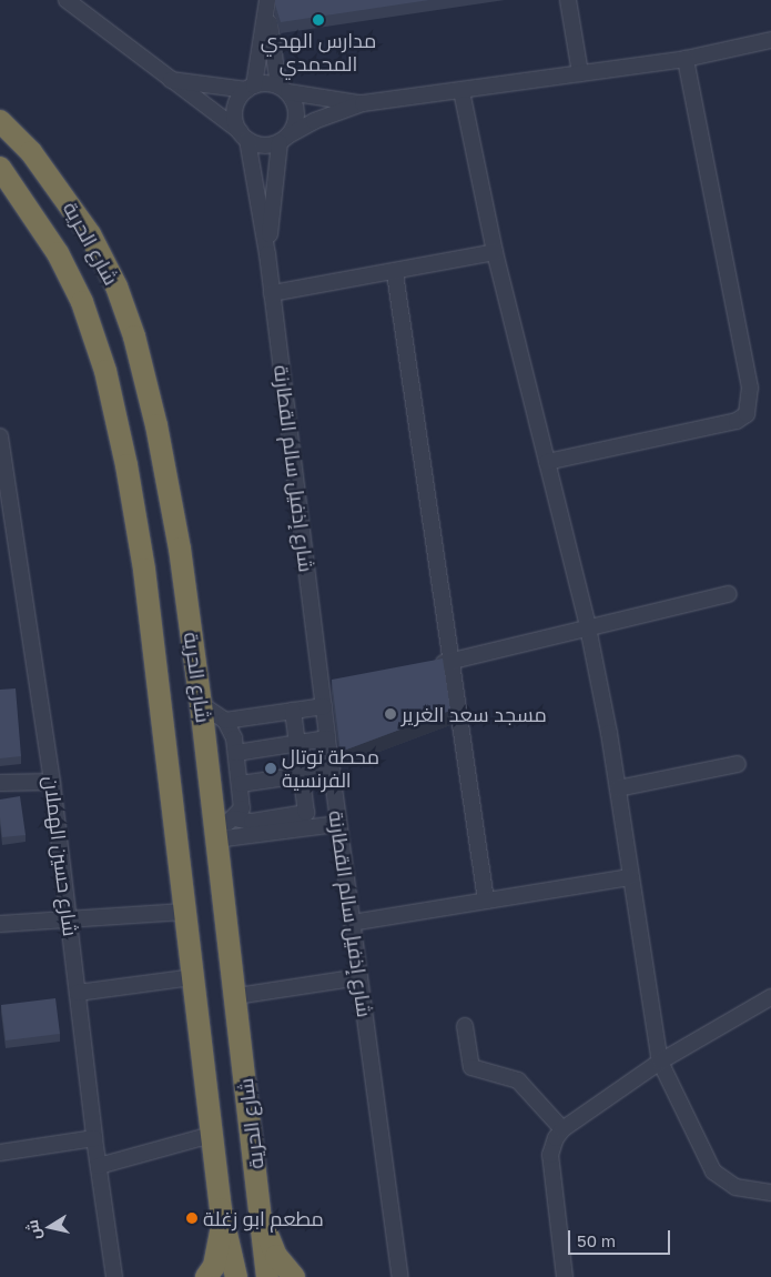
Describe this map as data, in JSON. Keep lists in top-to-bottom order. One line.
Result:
{"streets":{"highway":["شارع الحرية"],"street":["شارع إذفيل سالم القطارنة","شارع حسين الهملان"]},"places":["مدارس الهدي المحمدي","مسجد سعد الغرير","محطة توتال الفرنسية","مطعم ابو زغلة"],"scale_bar":"50 m","north":"left"}
